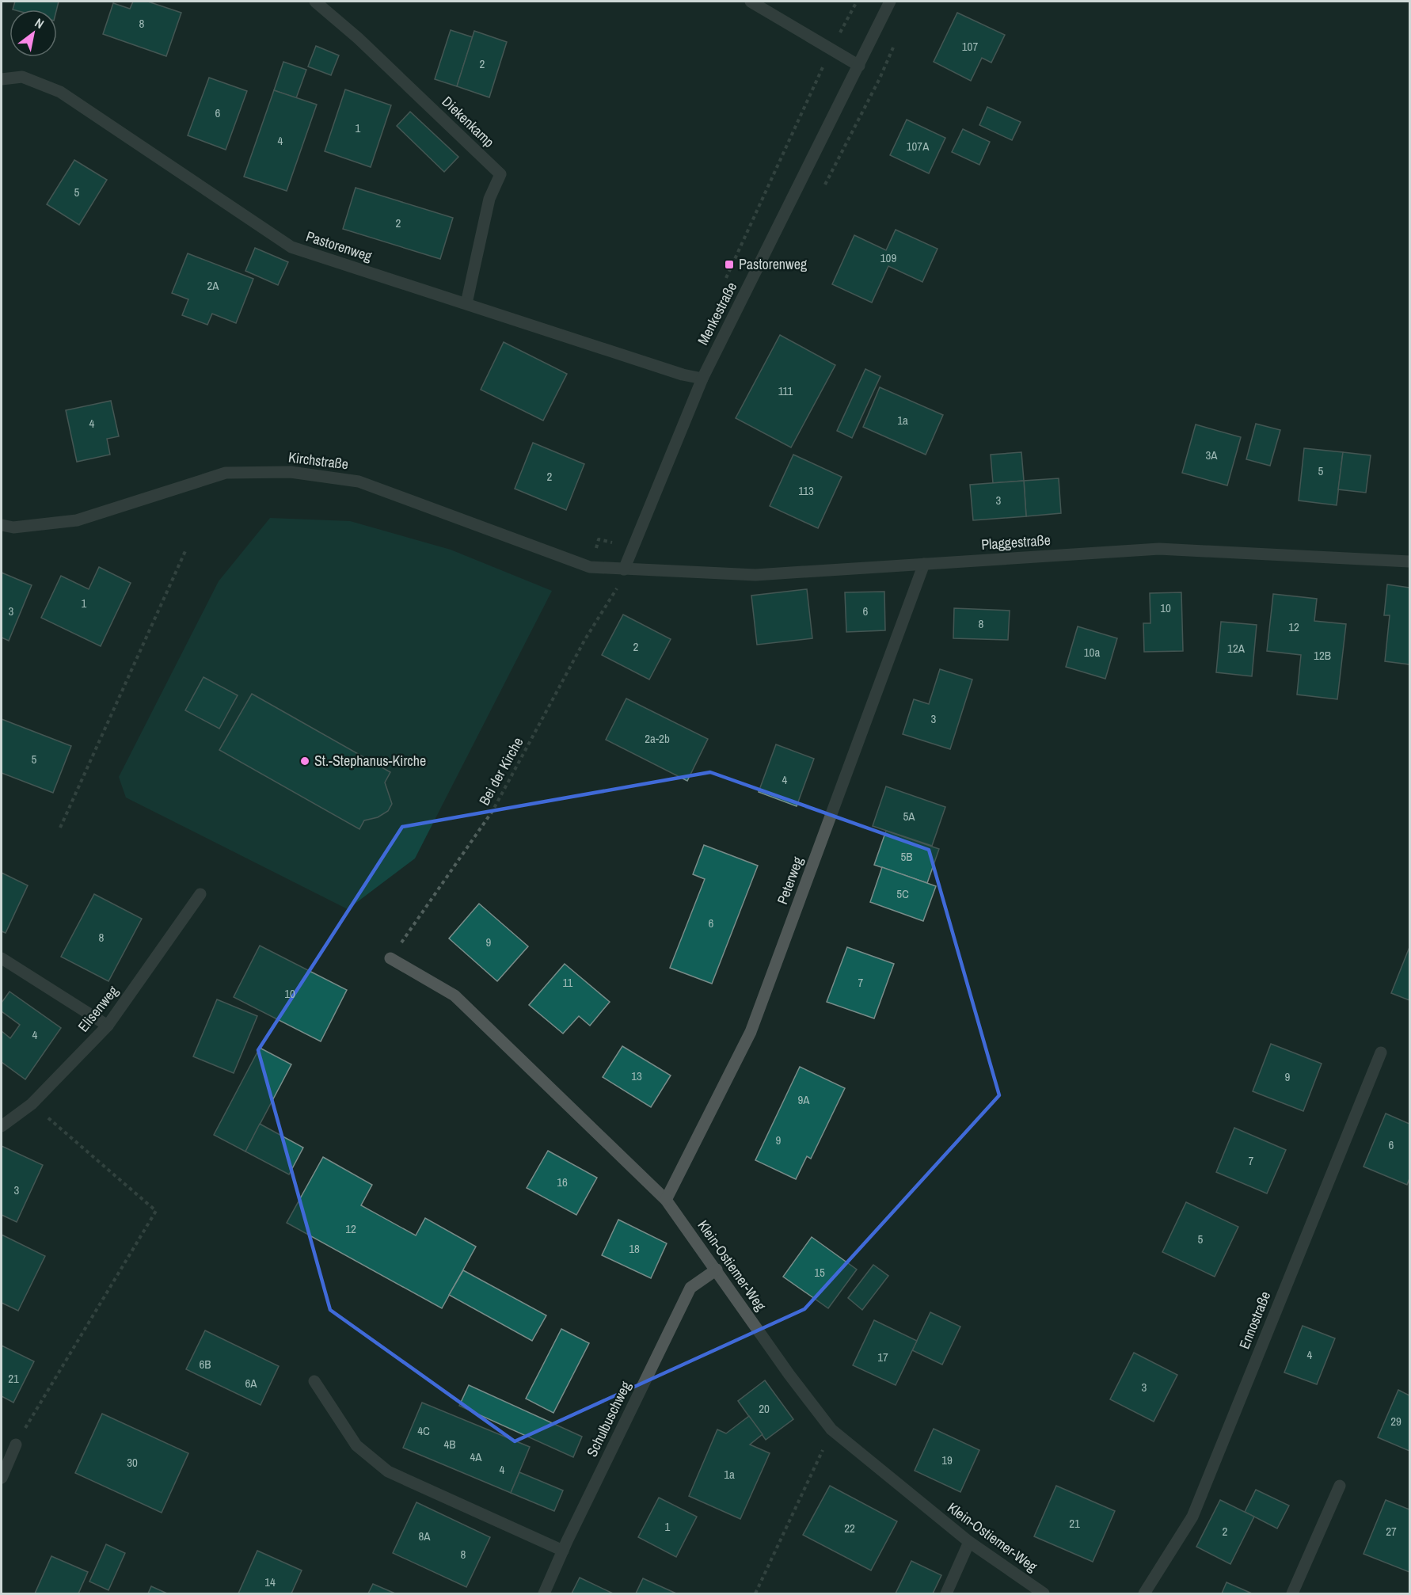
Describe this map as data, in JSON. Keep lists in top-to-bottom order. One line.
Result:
{"streets":{"street":["Diekenkamp","Pastorenweg","Menkestraße","Kirchstraße","Plaggestraße","Peterweg","Elisenweg","Klein-Ostiemer-Weg","Ennostraße","Schulbuschweg"],"path":["Bei der Kirche"]},"crossings":[["Diekenkamp","Pastorenweg"],["Pastorenweg","Menkestraße"],["Menkestraße","Kirchstraße"],["Menkestraße","Plaggestraße"],["Kirchstraße","Plaggestraße"],["Plaggestraße","Peterweg"],["Bei der Kirche","Klein-Ostiemer-Weg"],["Peterweg","Klein-Ostiemer-Weg"],["Klein-Ostiemer-Weg","Schulbuschweg"]],"places":{"transit":["Pastorenweg"],"other":["St.-Stephanus-Kirche"]},"house_numbers":["8","107","2","6","1","4","107A","5","2","109","2A","111","1a","4","3A","5","2","113","3","1","10","3","6","8","12","2","12A","10a","12B","3","2a-2b","5","4","5A","5B","5C","6","8","9","11","7","10","4","13","9","9A","9","6","7","16","3","12","5","18","15","4","17","6B","21","6A","3","20","29","4C","4B","4A","19","30","4","1a","21","1","22","2","27","8A","8","14"],"north":"top right"}
